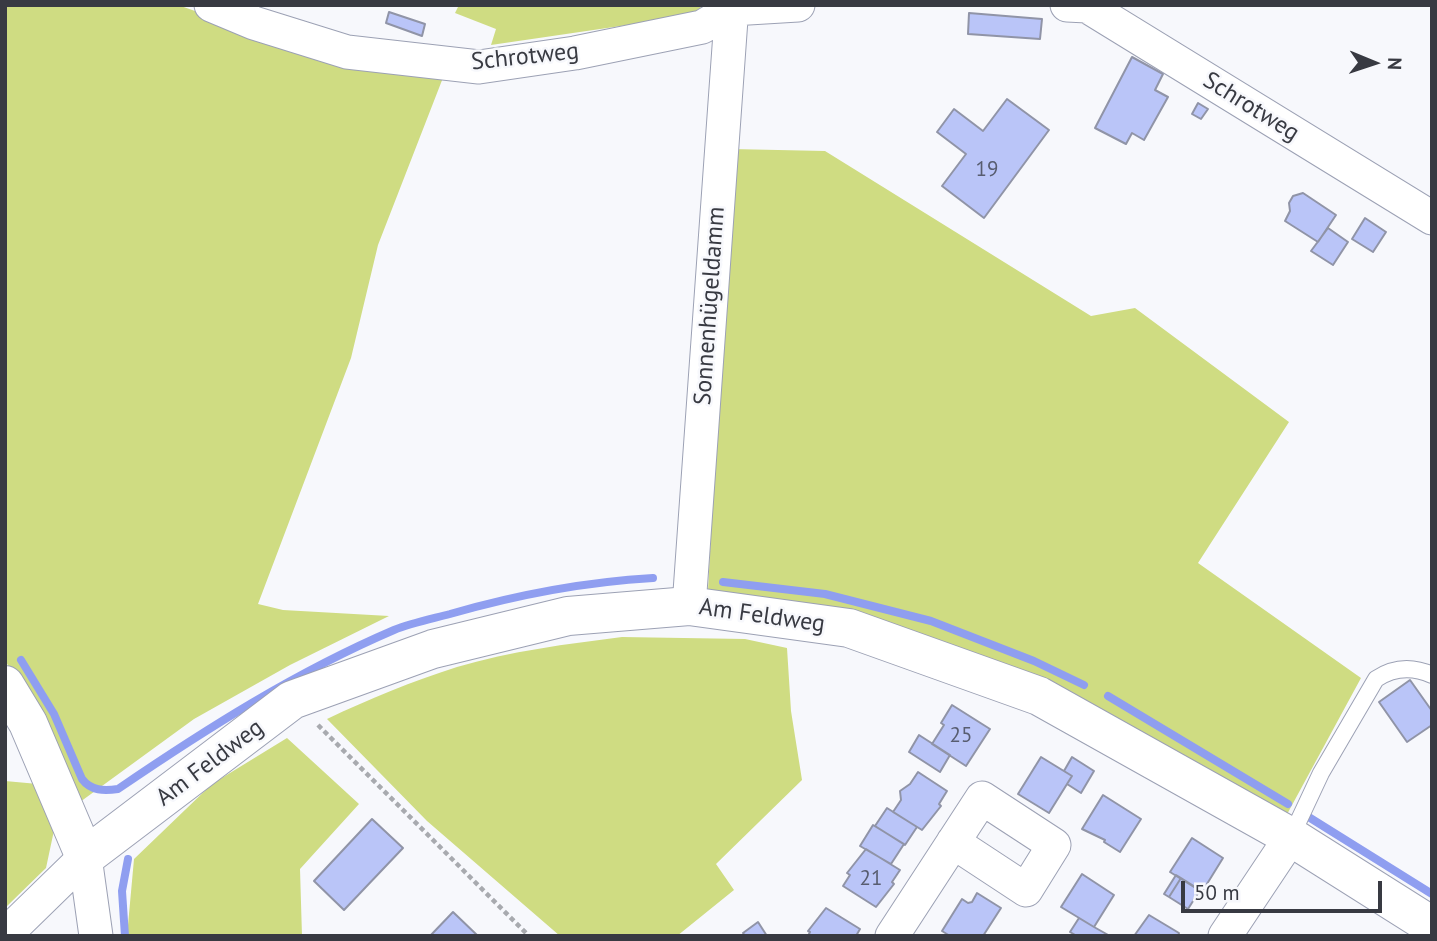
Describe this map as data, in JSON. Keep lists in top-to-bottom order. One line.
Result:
{"streets":{"street":["Schrotweg","Sonnenhügeldamm","Am Feldweg"]},"crossings":[["Schrotweg","Sonnenhügeldamm"],["Sonnenhügeldamm","Am Feldweg"]],"house_numbers":["19","25","21"],"scale_bar":"50 m","north":"right"}
